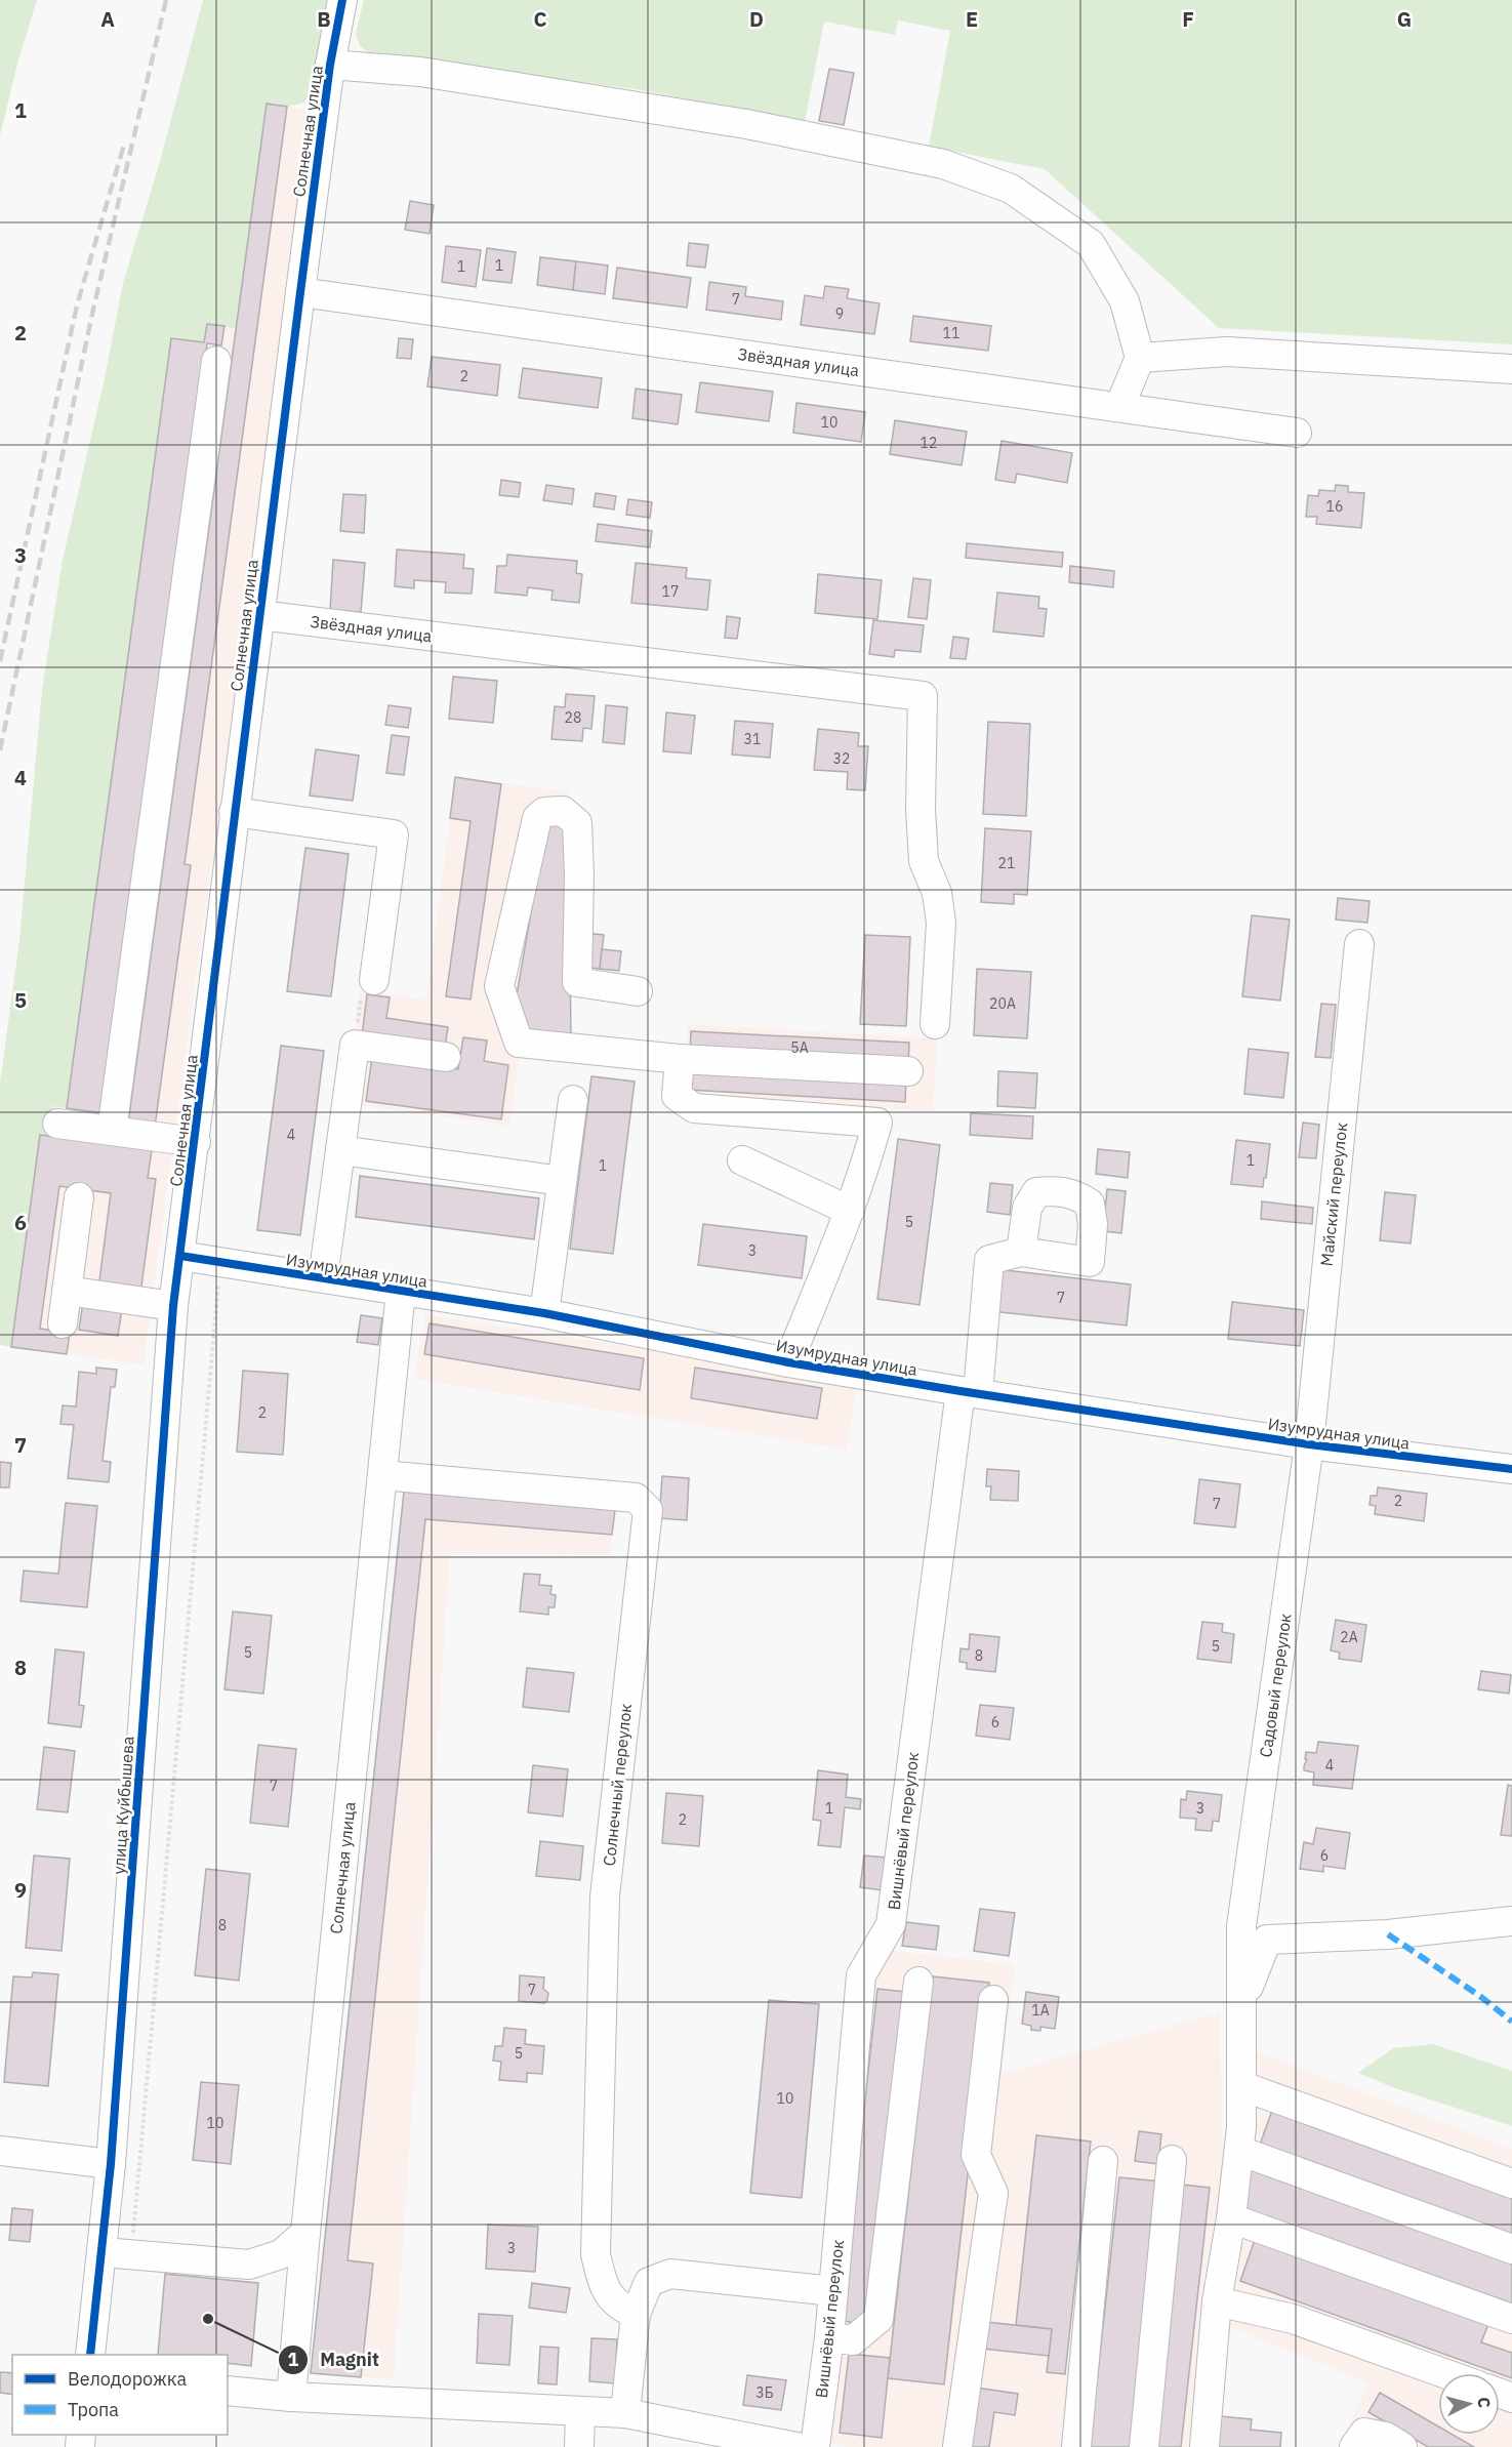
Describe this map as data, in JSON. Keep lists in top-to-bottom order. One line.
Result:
{"streets":{"street":["Солнечная улица","Звёздная улица","Майский переулок","Изумрудная улица","Садовый переулок","Солнечный переулок","улица Куйбышева","Вишнёвый переулок"]},"crossings":[["Солнечная улица","Звёздная улица"],["Солнечная улица","Изумрудная улица"],["Солнечная улица","Солнечный переулок"],["Солнечная улица","улица Куйбышева"],["Майский переулок","Изумрудная улица"],["Майский переулок","Садовый переулок"],["Изумрудная улица","Садовый переулок"],["Изумрудная улица","улица Куйбышева"],["Изумрудная улица","Вишнёвый переулок"]],"places":["Magnit"],"house_numbers":["1","1","7","9","11","2","10","12","16","17","28","31","32","21","20А","5А","4","1","1","5","3","7","2","2","7","2А","5","5","8","6","4","7","1","3","2","6","8","7","1А","5","10","10","3","3Б"],"legend":["Велодорожка","Тропа"],"north":"right","grid":{"columns":["A","B","C","D","E","F","G"],"rows":["1","2","3","4","5","6","7","8","9"]}}
